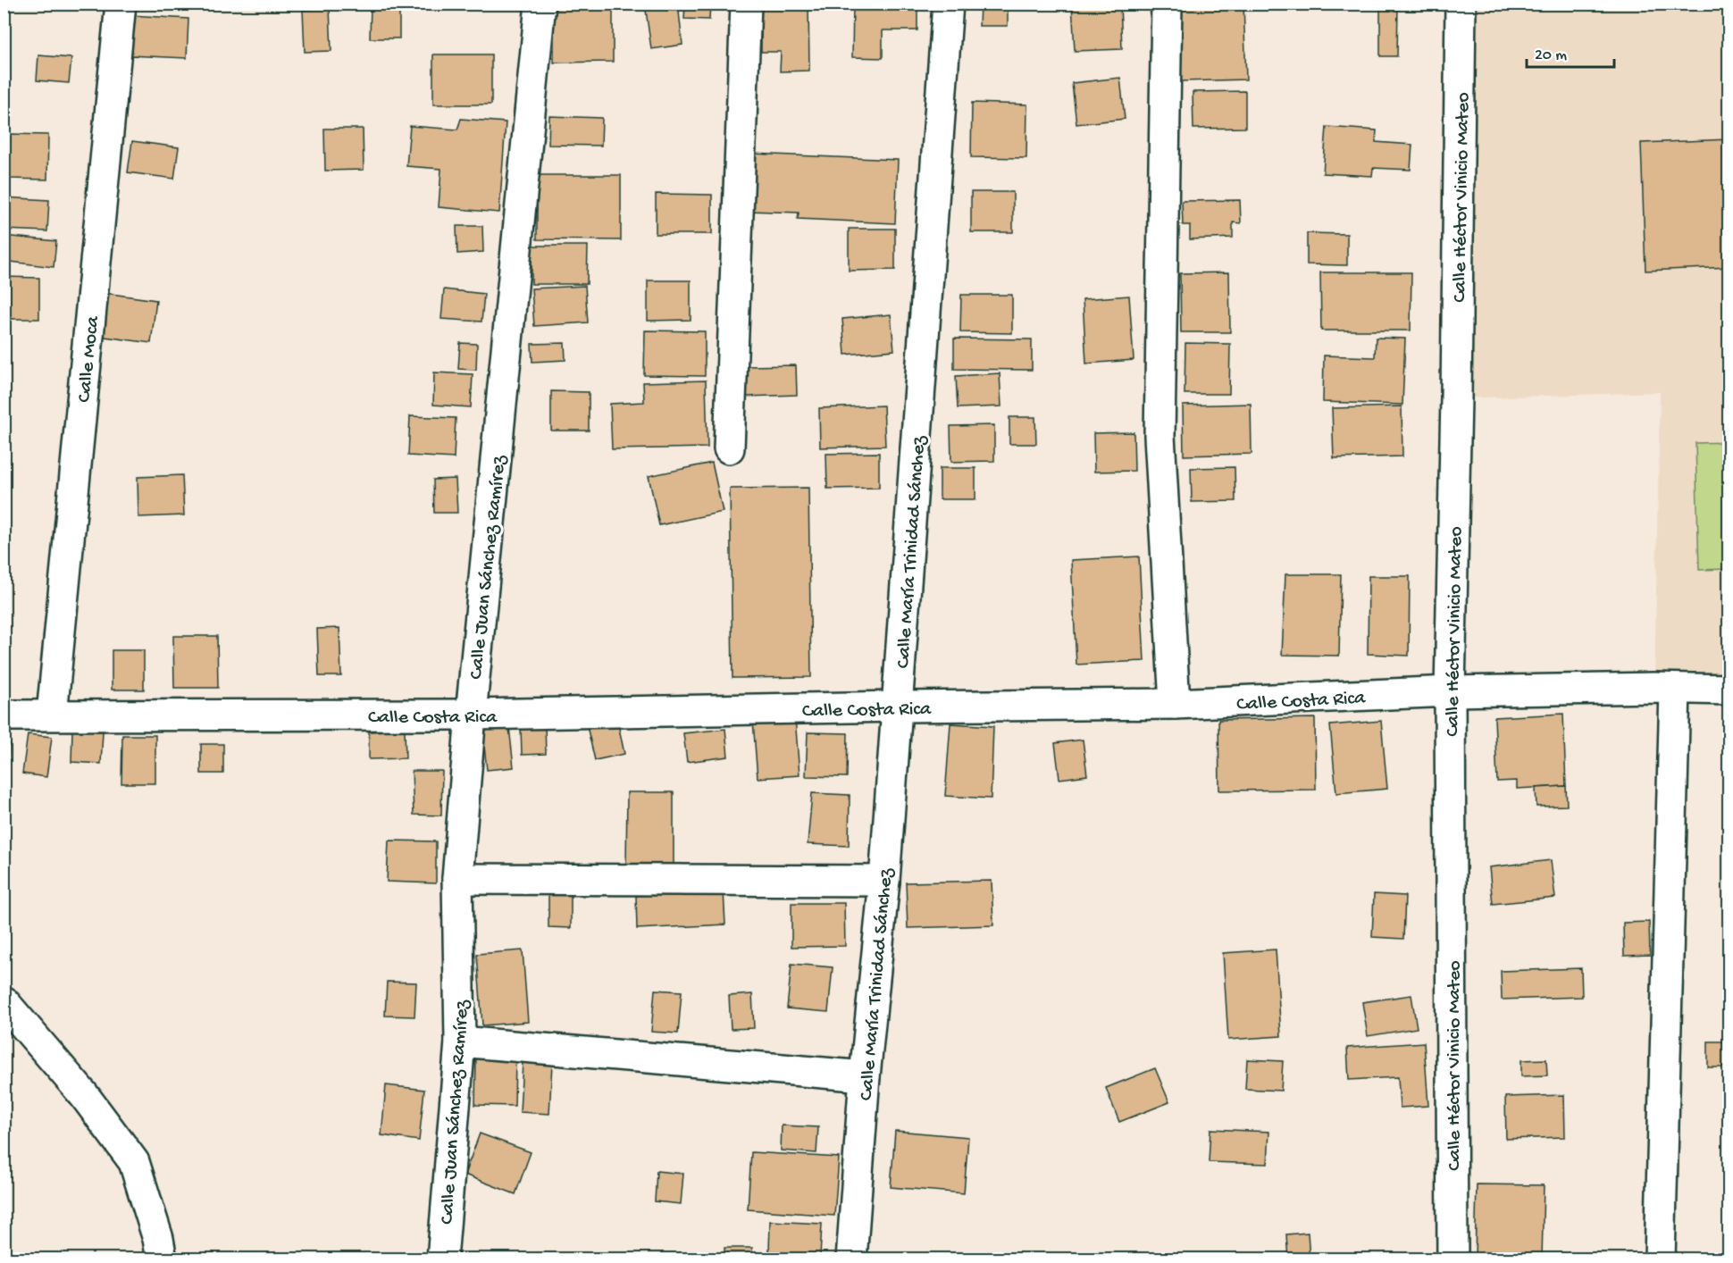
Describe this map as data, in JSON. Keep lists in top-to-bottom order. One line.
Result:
{"streets":{"street":["Calle Héctor Vinicio Mateo","Calle Moca","Calle María Trinidad Sánchez","Calle Juan Sánchez Ramírez","Calle Costa Rica"]},"crossings":[["Calle Héctor Vinicio Mateo","Calle Costa Rica"],["Calle Moca","Calle Costa Rica"],["Calle María Trinidad Sánchez","Calle Costa Rica"],["Calle Juan Sánchez Ramírez","Calle Costa Rica"]],"scale_bar":"20 m"}
